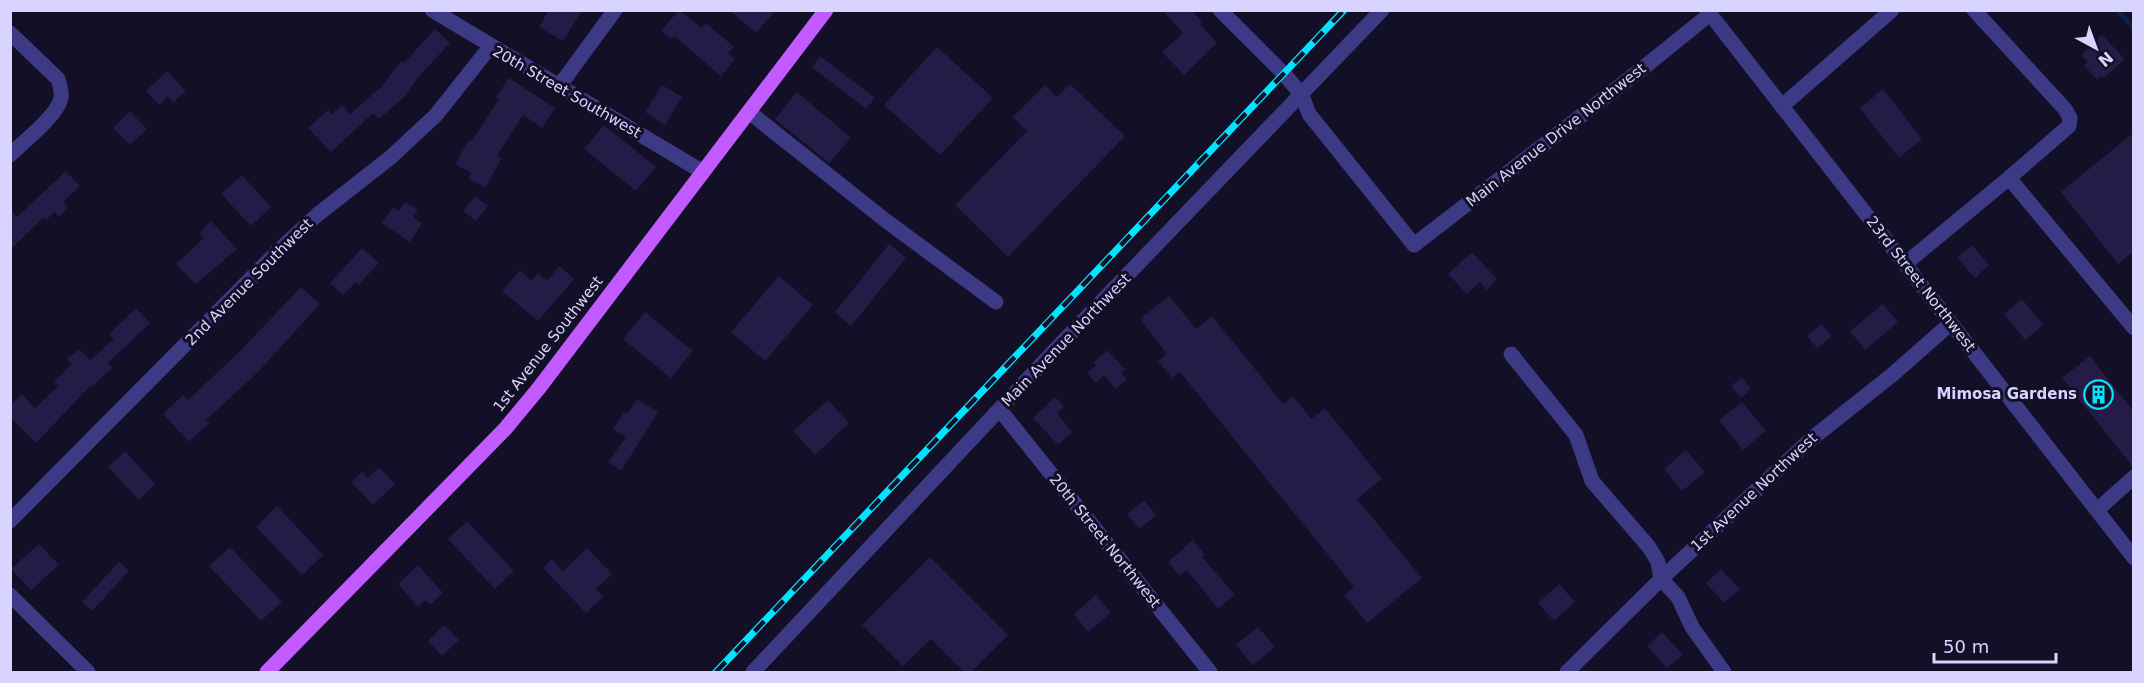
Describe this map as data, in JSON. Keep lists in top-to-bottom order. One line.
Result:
{"streets":{"main road":["1st Avenue Southwest"],"street":["20th Street Southwest","Main Avenue Drive Northwest","2nd Avenue Southwest","23rd Street Northwest","Main Avenue Northwest","1st Avenue Northwest","20th Street Northwest"]},"crossings":[["20th Street Southwest","2nd Avenue Southwest"],["20th Street Southwest","1st Avenue Southwest"],["Main Avenue Drive Northwest","23rd Street Northwest"],["Main Avenue Drive Northwest","Main Avenue Northwest"],["23rd Street Northwest","1st Avenue Northwest"],["Main Avenue Northwest","20th Street Northwest"]],"places":{"building":["Mimosa Gardens"]},"scale_bar":"50 m","north":"bottom right"}
